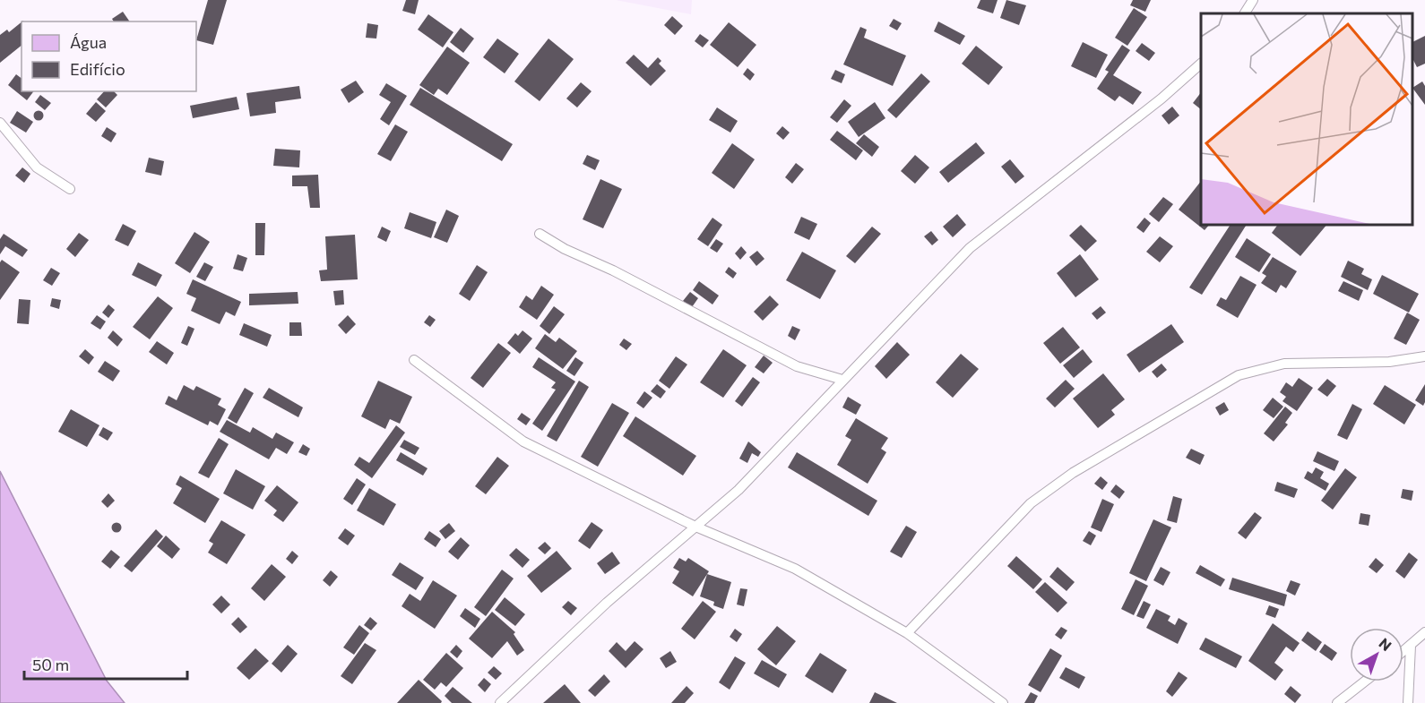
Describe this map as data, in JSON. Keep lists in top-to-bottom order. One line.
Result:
{"legend":["Água","Edifício"],"scale_bar":"50 m","north":"top right"}
